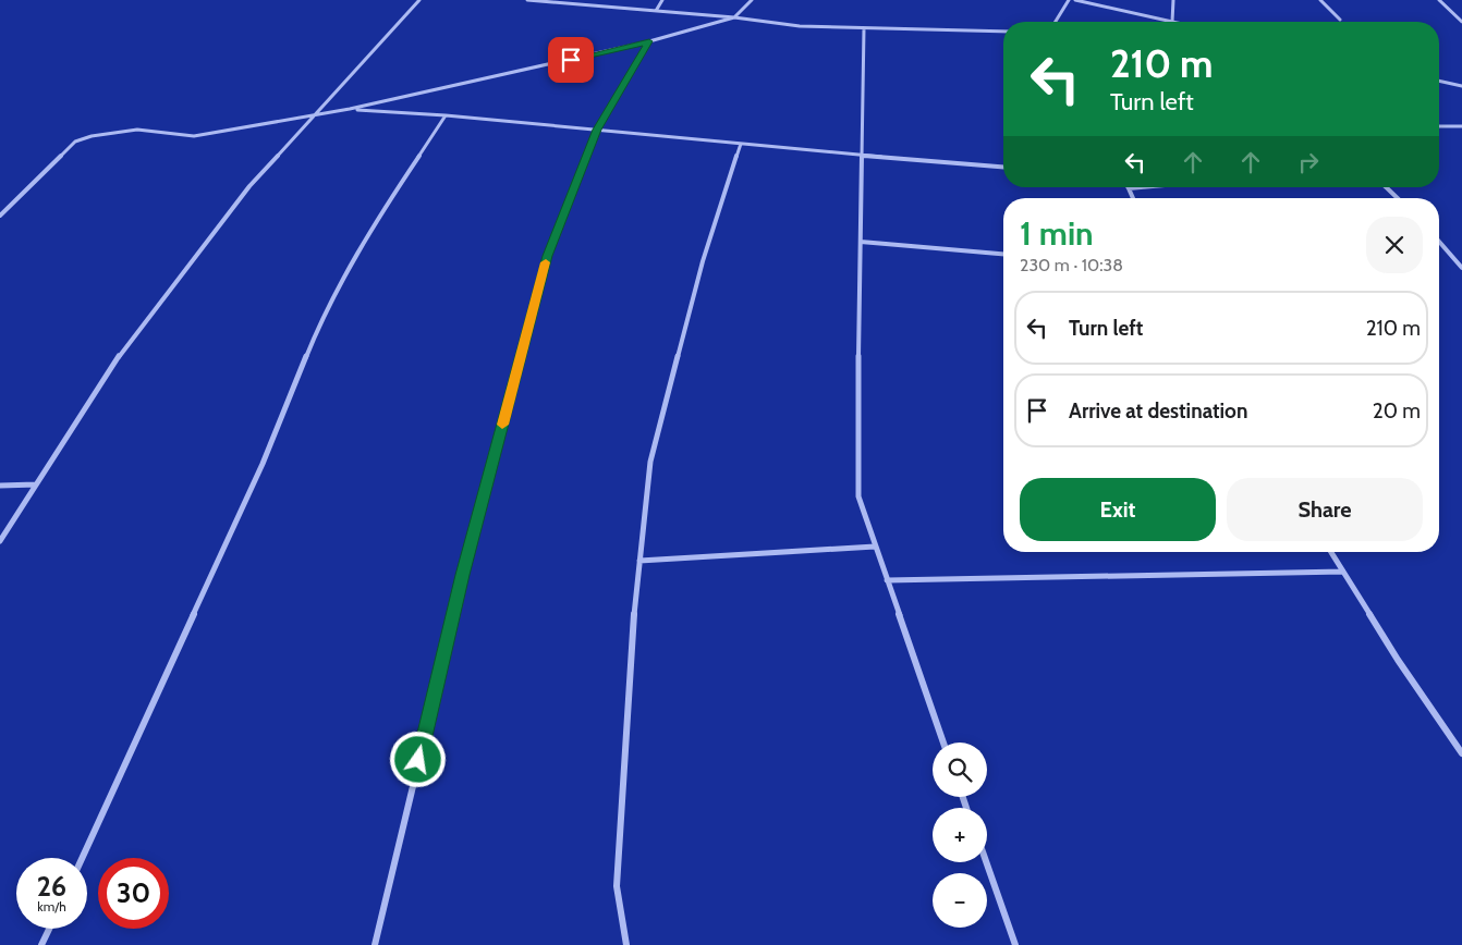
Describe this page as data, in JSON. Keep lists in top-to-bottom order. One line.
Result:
{"page":{"turn":["210 m","Turn left"],"heading":["1 min","230 m · 10:38"],"list":[{"name":"Turn left","value":"210 m"},{"name":"Arrive at destination","value":"20 m"}],"buttons":["Exit","Share"],"map_buttons":["+","−"],"speed":"26 km/h","limit":"30"}}
